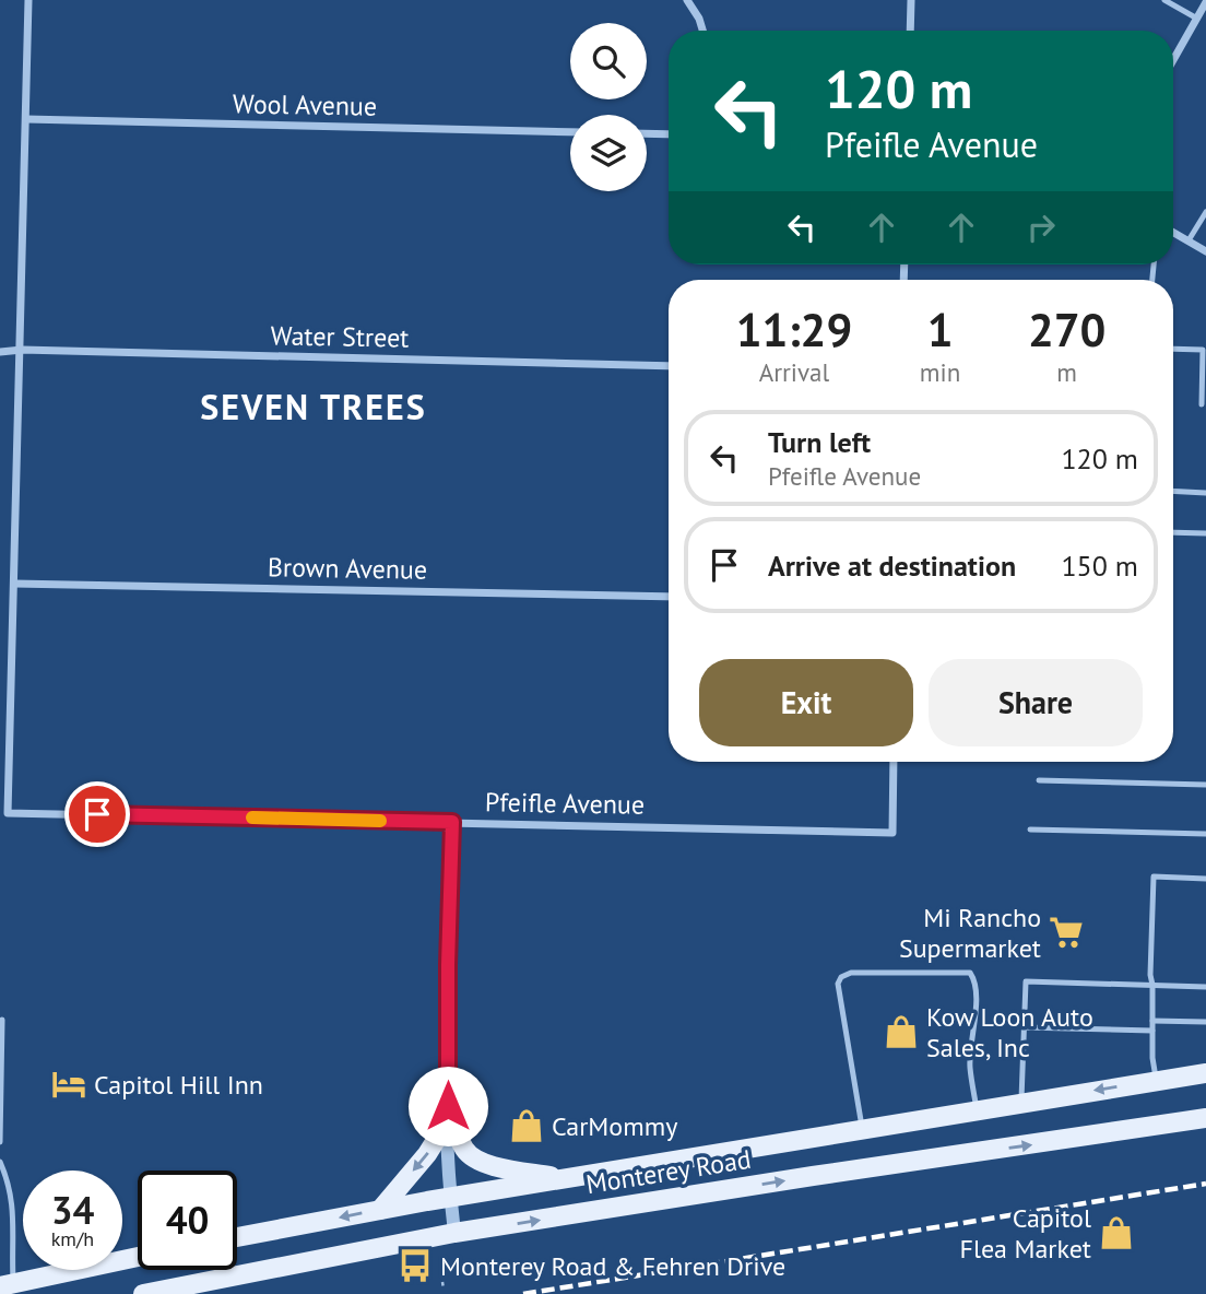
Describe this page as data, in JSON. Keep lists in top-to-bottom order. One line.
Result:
{"streets":{"main road":["Monterey Road"],"street":["Wool Avenue","Water Street","Brown Avenue","Pfeifle Avenue"]},"crossings":[["Brown Avenue","Pfeifle Avenue"]],"districts":["SEVEN TREES"],"places":{"supermarket":["Mi Rancho Supermarket"],"shop":["Kow Loon Auto Sales, Inc","CarMommy","Capitol Flea Market"],"hotel":["Capitol Hill Inn"],"bus stop":["Monterey Road & Fehren Drive"]},"page":{"turn":["120 m","Pfeifle Avenue"],"eta":["11:29","Arrival","1","min","270","m"],"list":[{"name":"Turn left","note":"Pfeifle Avenue","value":"120 m"},{"name":"Arrive at destination","value":"150 m"}],"buttons":["Exit","Share"],"speed":"34 km/h","limit":"40"}}
